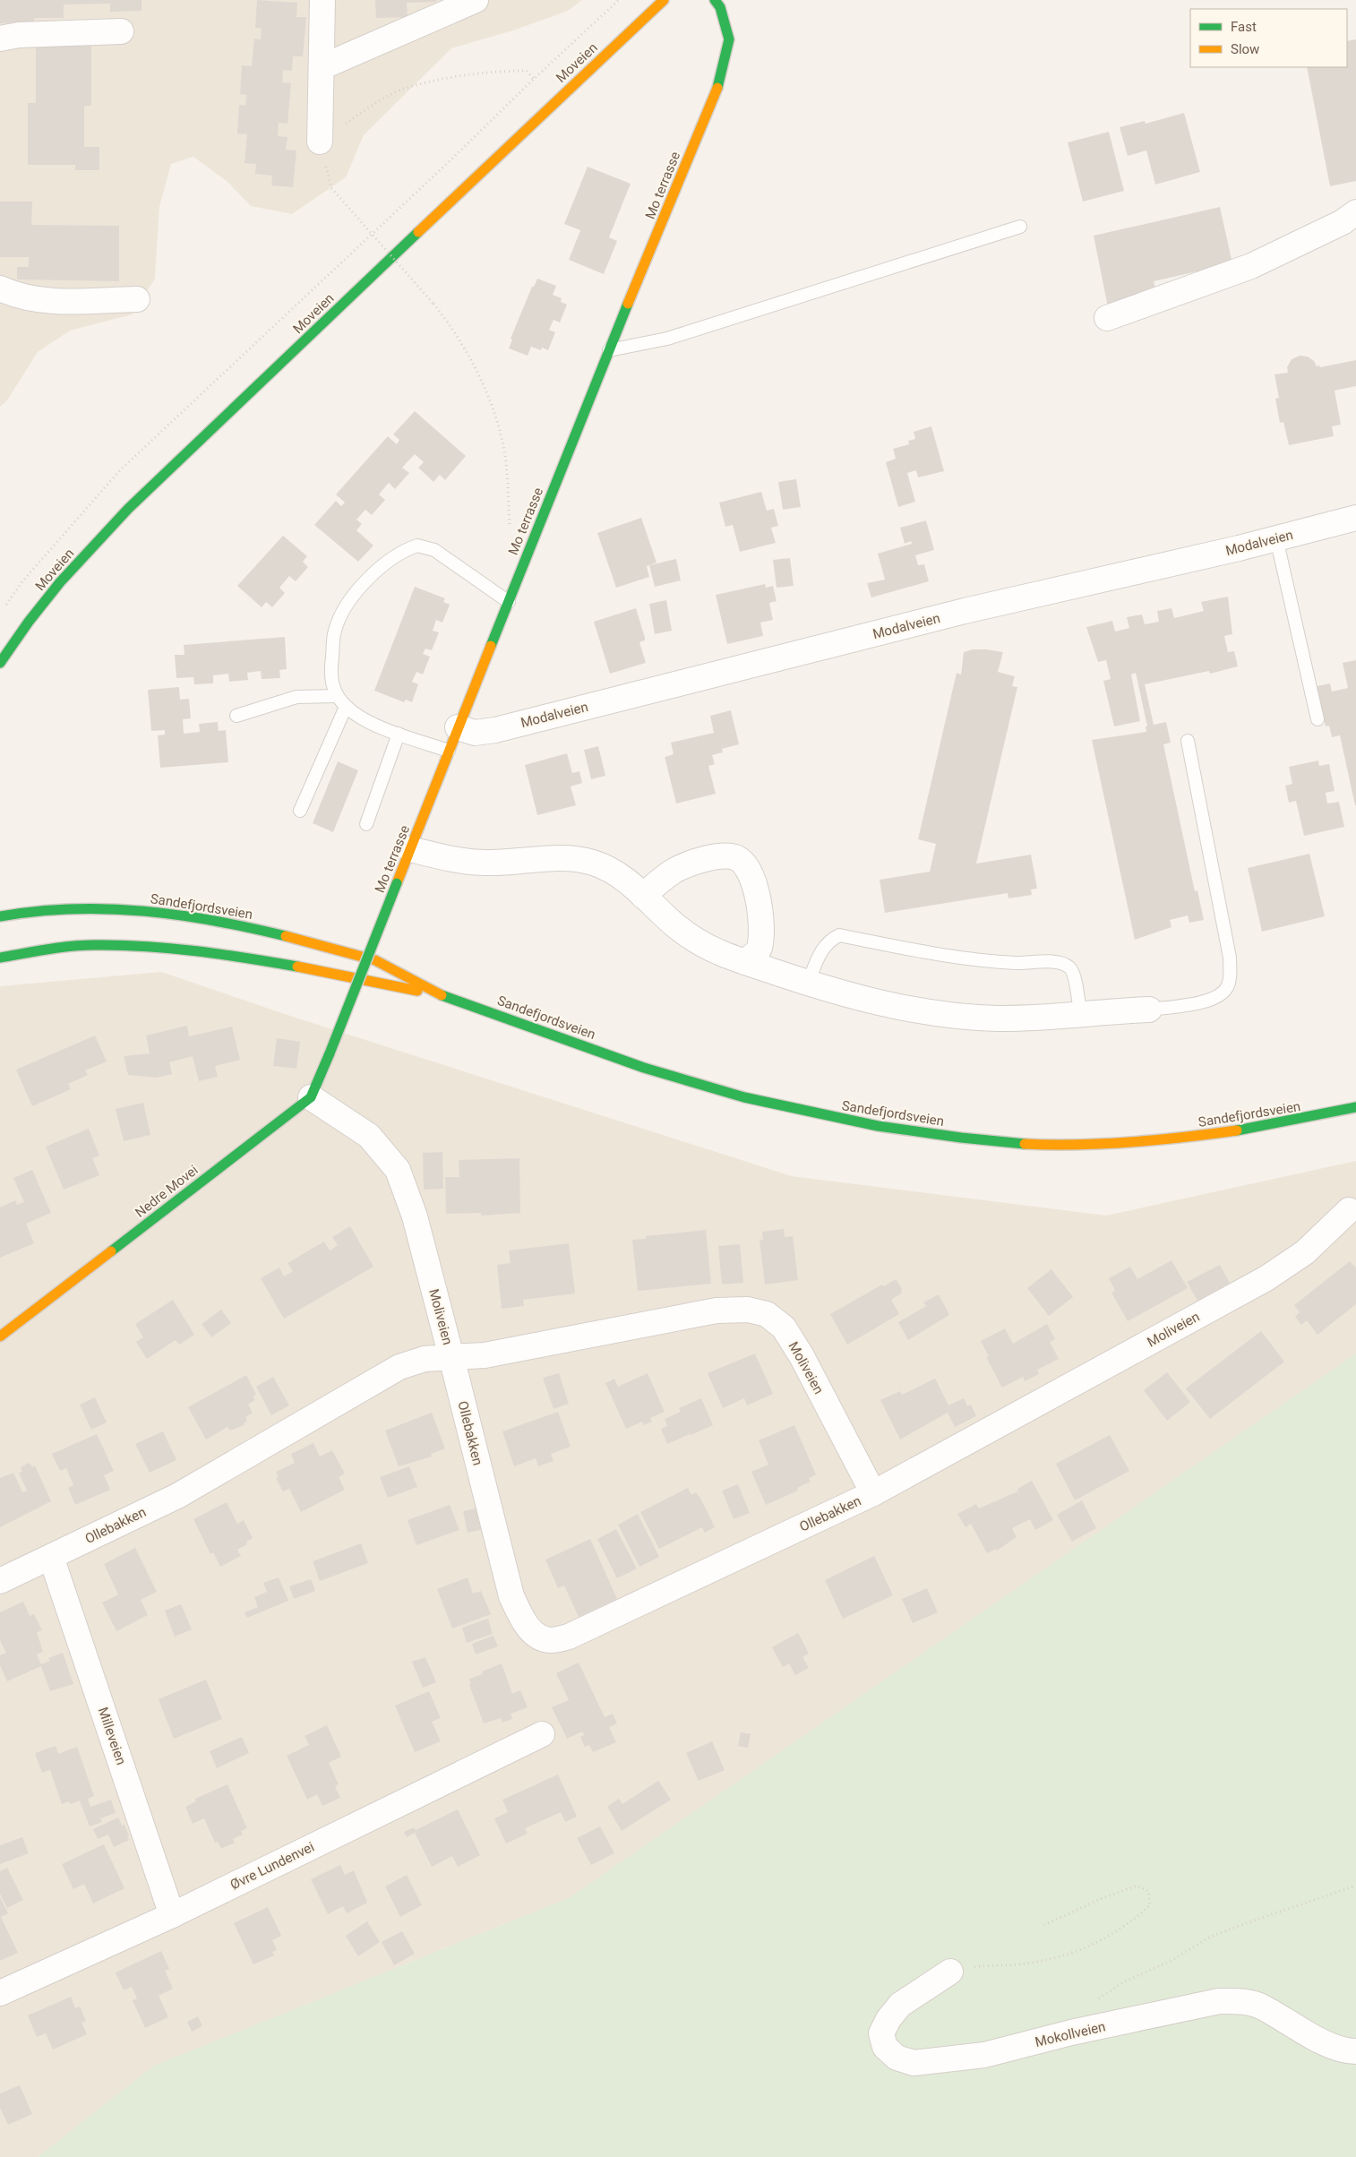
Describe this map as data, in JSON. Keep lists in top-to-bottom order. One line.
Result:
{"streets":{"street":["Moveien","Mo terrasse","Modalveien","Sandefjordsveien","Nedre Movei","Moliveien","Ollebakken","Milleveien","Øvre Lundenvei","Mokollveien"]},"crossings":[["Mo terrasse","Modalveien"],["Mo terrasse","Nedre Movei"],["Nedre Movei","Moliveien"],["Moliveien","Ollebakken"],["Ollebakken","Milleveien"],["Milleveien","Øvre Lundenvei"]],"legend":["Fast","Slow"]}
